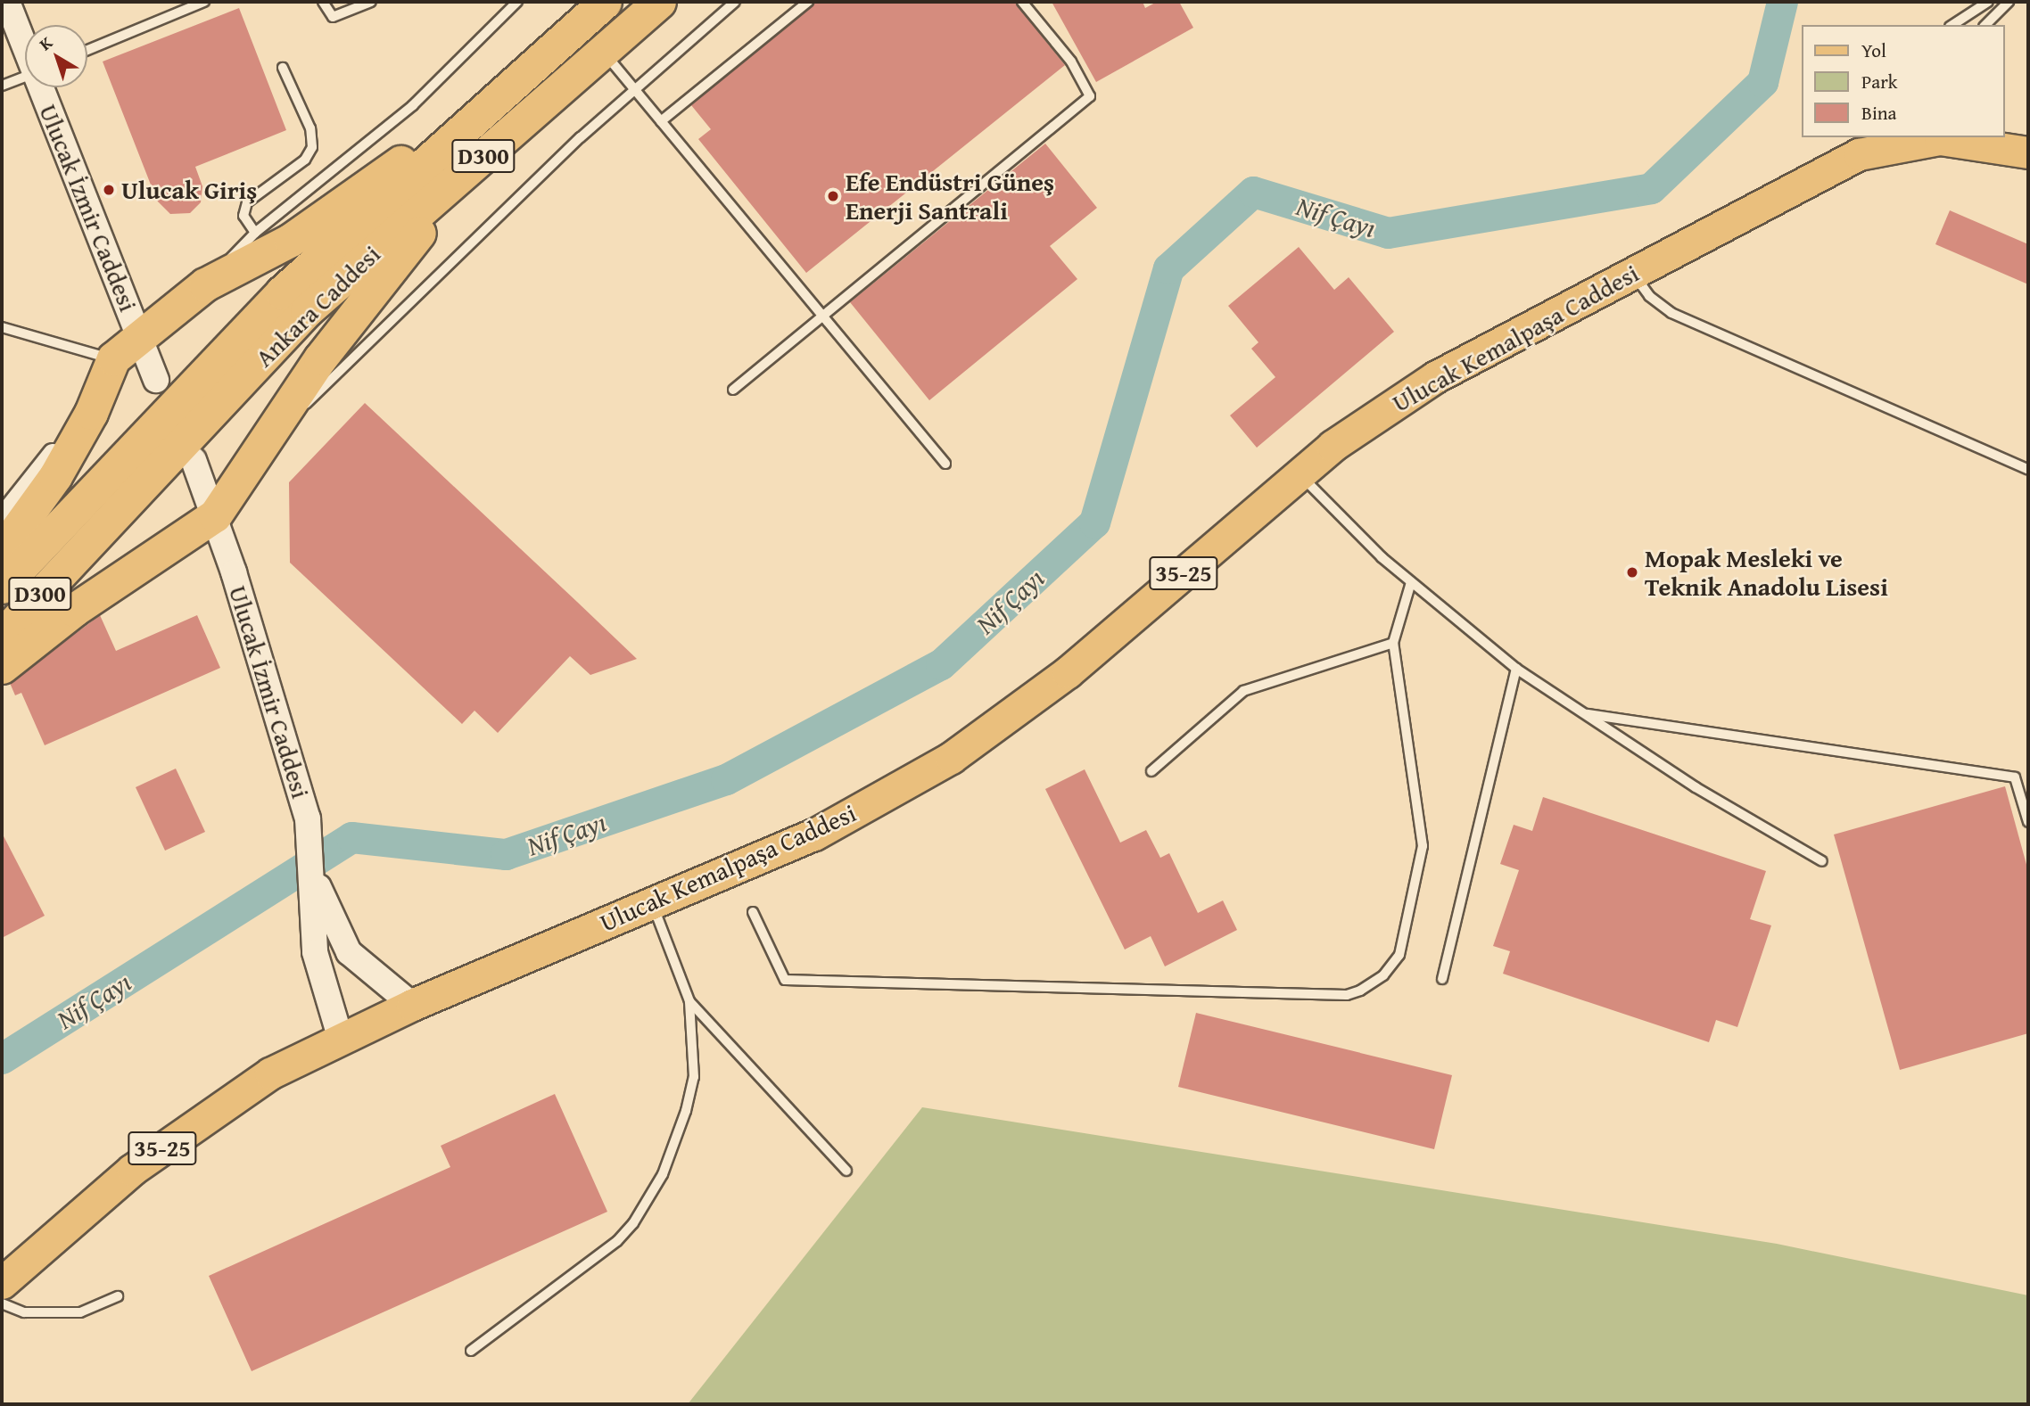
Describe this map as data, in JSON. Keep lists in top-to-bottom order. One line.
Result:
{"streets":{"highway":["D300","Ankara Caddesi"],"main road":["Ulucak Kemalpaşa Caddesi","35-25"],"street":["Ulucak İzmir Caddesi"]},"water":["Nif Çayı"],"places":["Ulucak Giriş","Efe Endüstri Güneş Enerji Santrali","Mopak Mesleki ve Teknik Anadolu Lisesi"],"legend":["Yol","Park","Bina"],"north":"top left"}
